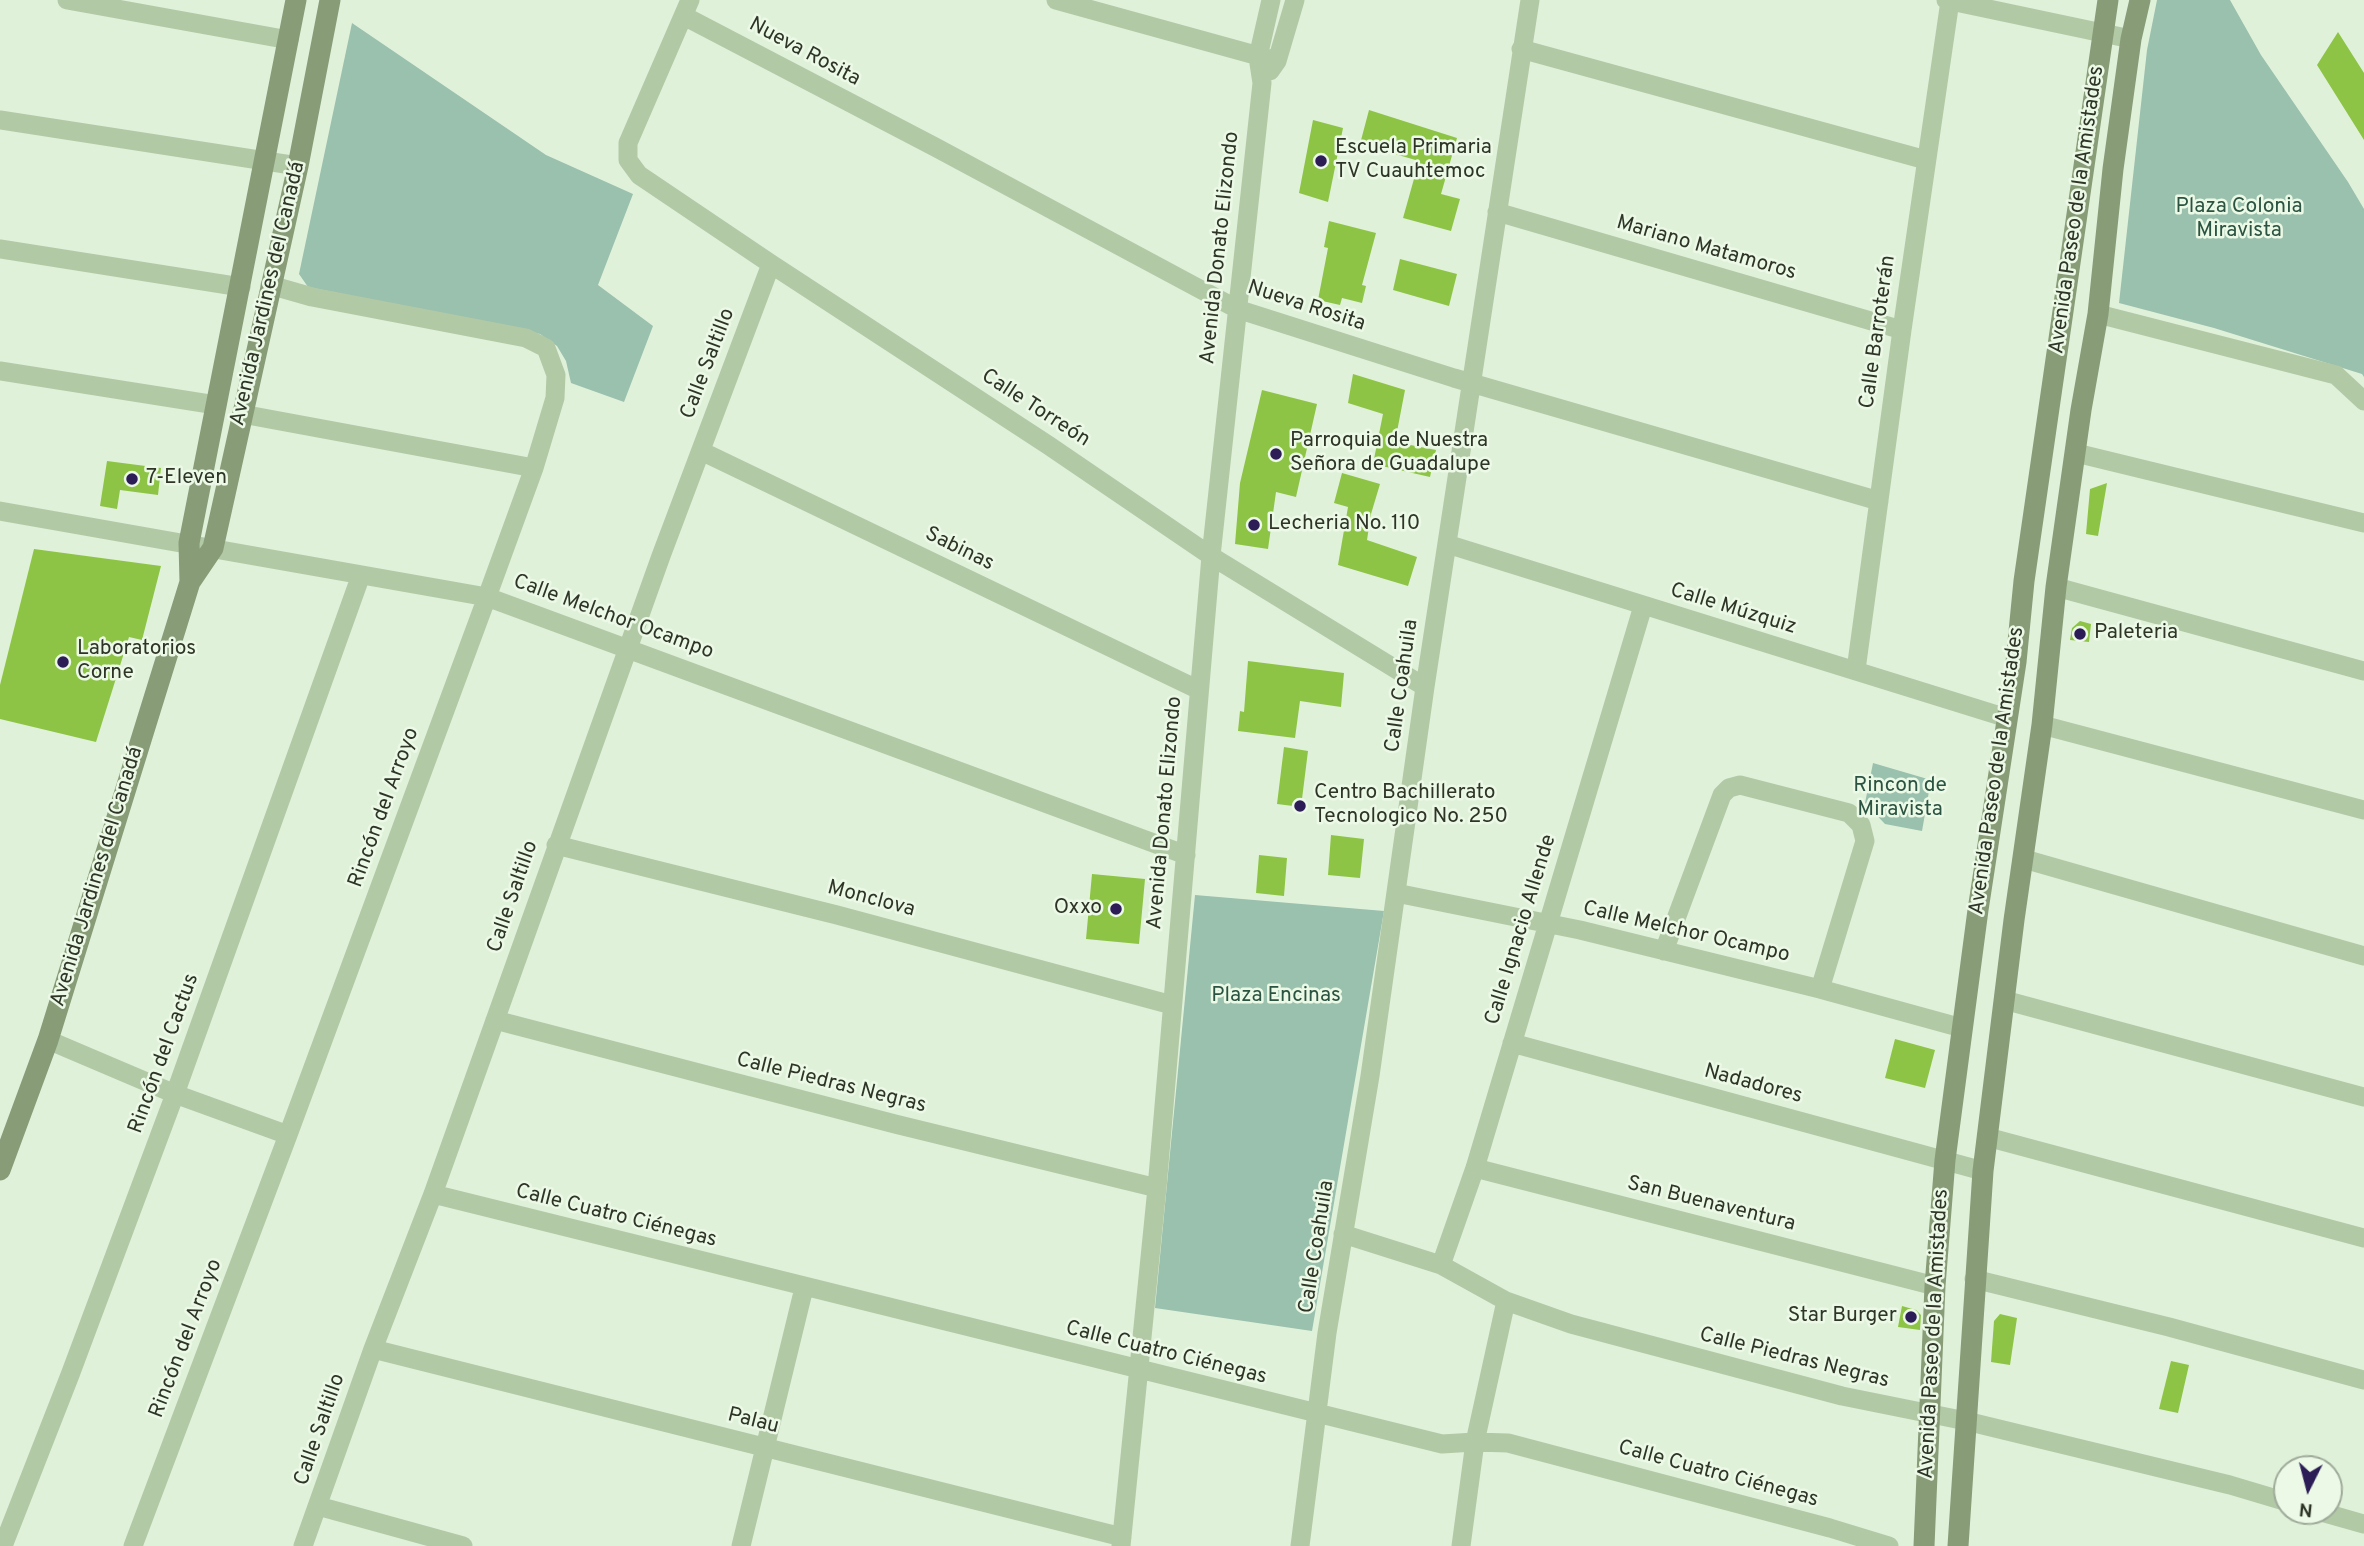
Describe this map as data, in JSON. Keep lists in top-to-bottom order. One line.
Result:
{"streets":{"street":["Nueva Rosita","Avenida Paseo de la Amistades","Avenida Donato Elizondo","Mariano Matamoros","Avenida Jardines del Canadá","Calle Barroterán","Calle Saltillo","Calle Torreón","Sabinas","Calle Múzquiz","Calle Melchor Ocampo","Calle Coahuila","Rincón del Arroyo","Monclova","Calle Ignacio Allende","Rincón del Cactus","Calle Piedras Negras","Nadadores","San Buenaventura","Calle Cuatro Ciénegas","Palau"]},"crossings":[["Nueva Rosita","Avenida Donato Elizondo"],["Nueva Rosita","Calle Barroterán"],["Nueva Rosita","Calle Torreón"],["Nueva Rosita","Calle Coahuila"],["Avenida Paseo de la Amistades","Calle Múzquiz"],["Avenida Paseo de la Amistades","Calle Melchor Ocampo"],["Avenida Paseo de la Amistades","Calle Piedras Negras"],["Avenida Paseo de la Amistades","Nadadores"],["Avenida Paseo de la Amistades","San Buenaventura"],["Avenida Donato Elizondo","Calle Torreón"],["Avenida Donato Elizondo","Sabinas"],["Avenida Donato Elizondo","Calle Melchor Ocampo"],["Avenida Donato Elizondo","Monclova"],["Avenida Donato Elizondo","Calle Piedras Negras"],["Avenida Donato Elizondo","Calle Cuatro Ciénegas"],["Avenida Donato Elizondo","Palau"],["Mariano Matamoros","Calle Barroterán"],["Mariano Matamoros","Calle Coahuila"],["Avenida Jardines del Canadá","Calle Melchor Ocampo"],["Avenida Jardines del Canadá","Rincón del Arroyo"],["Calle Barroterán","Calle Múzquiz"],["Calle Saltillo","Calle Torreón"],["Calle Saltillo","Sabinas"],["Calle Saltillo","Calle Melchor Ocampo"],["Calle Saltillo","Monclova"],["Calle Saltillo","Calle Piedras Negras"],["Calle Saltillo","Calle Cuatro Ciénegas"],["Calle Saltillo","Palau"],["Calle Torreón","Calle Coahuila"],["Calle Múzquiz","Calle Coahuila"],["Calle Múzquiz","Calle Ignacio Allende"],["Calle Melchor Ocampo","Calle Coahuila"],["Calle Melchor Ocampo","Rincón del Arroyo"],["Calle Melchor Ocampo","Calle Ignacio Allende"],["Calle Melchor Ocampo","Rincón del Cactus"],["Calle Coahuila","Calle Piedras Negras"],["Calle Coahuila","Calle Cuatro Ciénegas"],["Calle Ignacio Allende","Calle Piedras Negras"],["Calle Ignacio Allende","Nadadores"],["Calle Ignacio Allende","San Buenaventura"]],"parks":["Plaza Colonia Miravista","Rincon de Miravista","Plaza Encinas"],"places":["Escuela Primaria TV Cuauhtemoc","Parroquia de Nuestra Señora de Guadalupe","7-Eleven","Lecheria No. 110","Paleteria","Laboratorios Corne","Centro Bachillerato Tecnologico No. 250","Oxxo","Star Burger"],"north":"bottom"}
